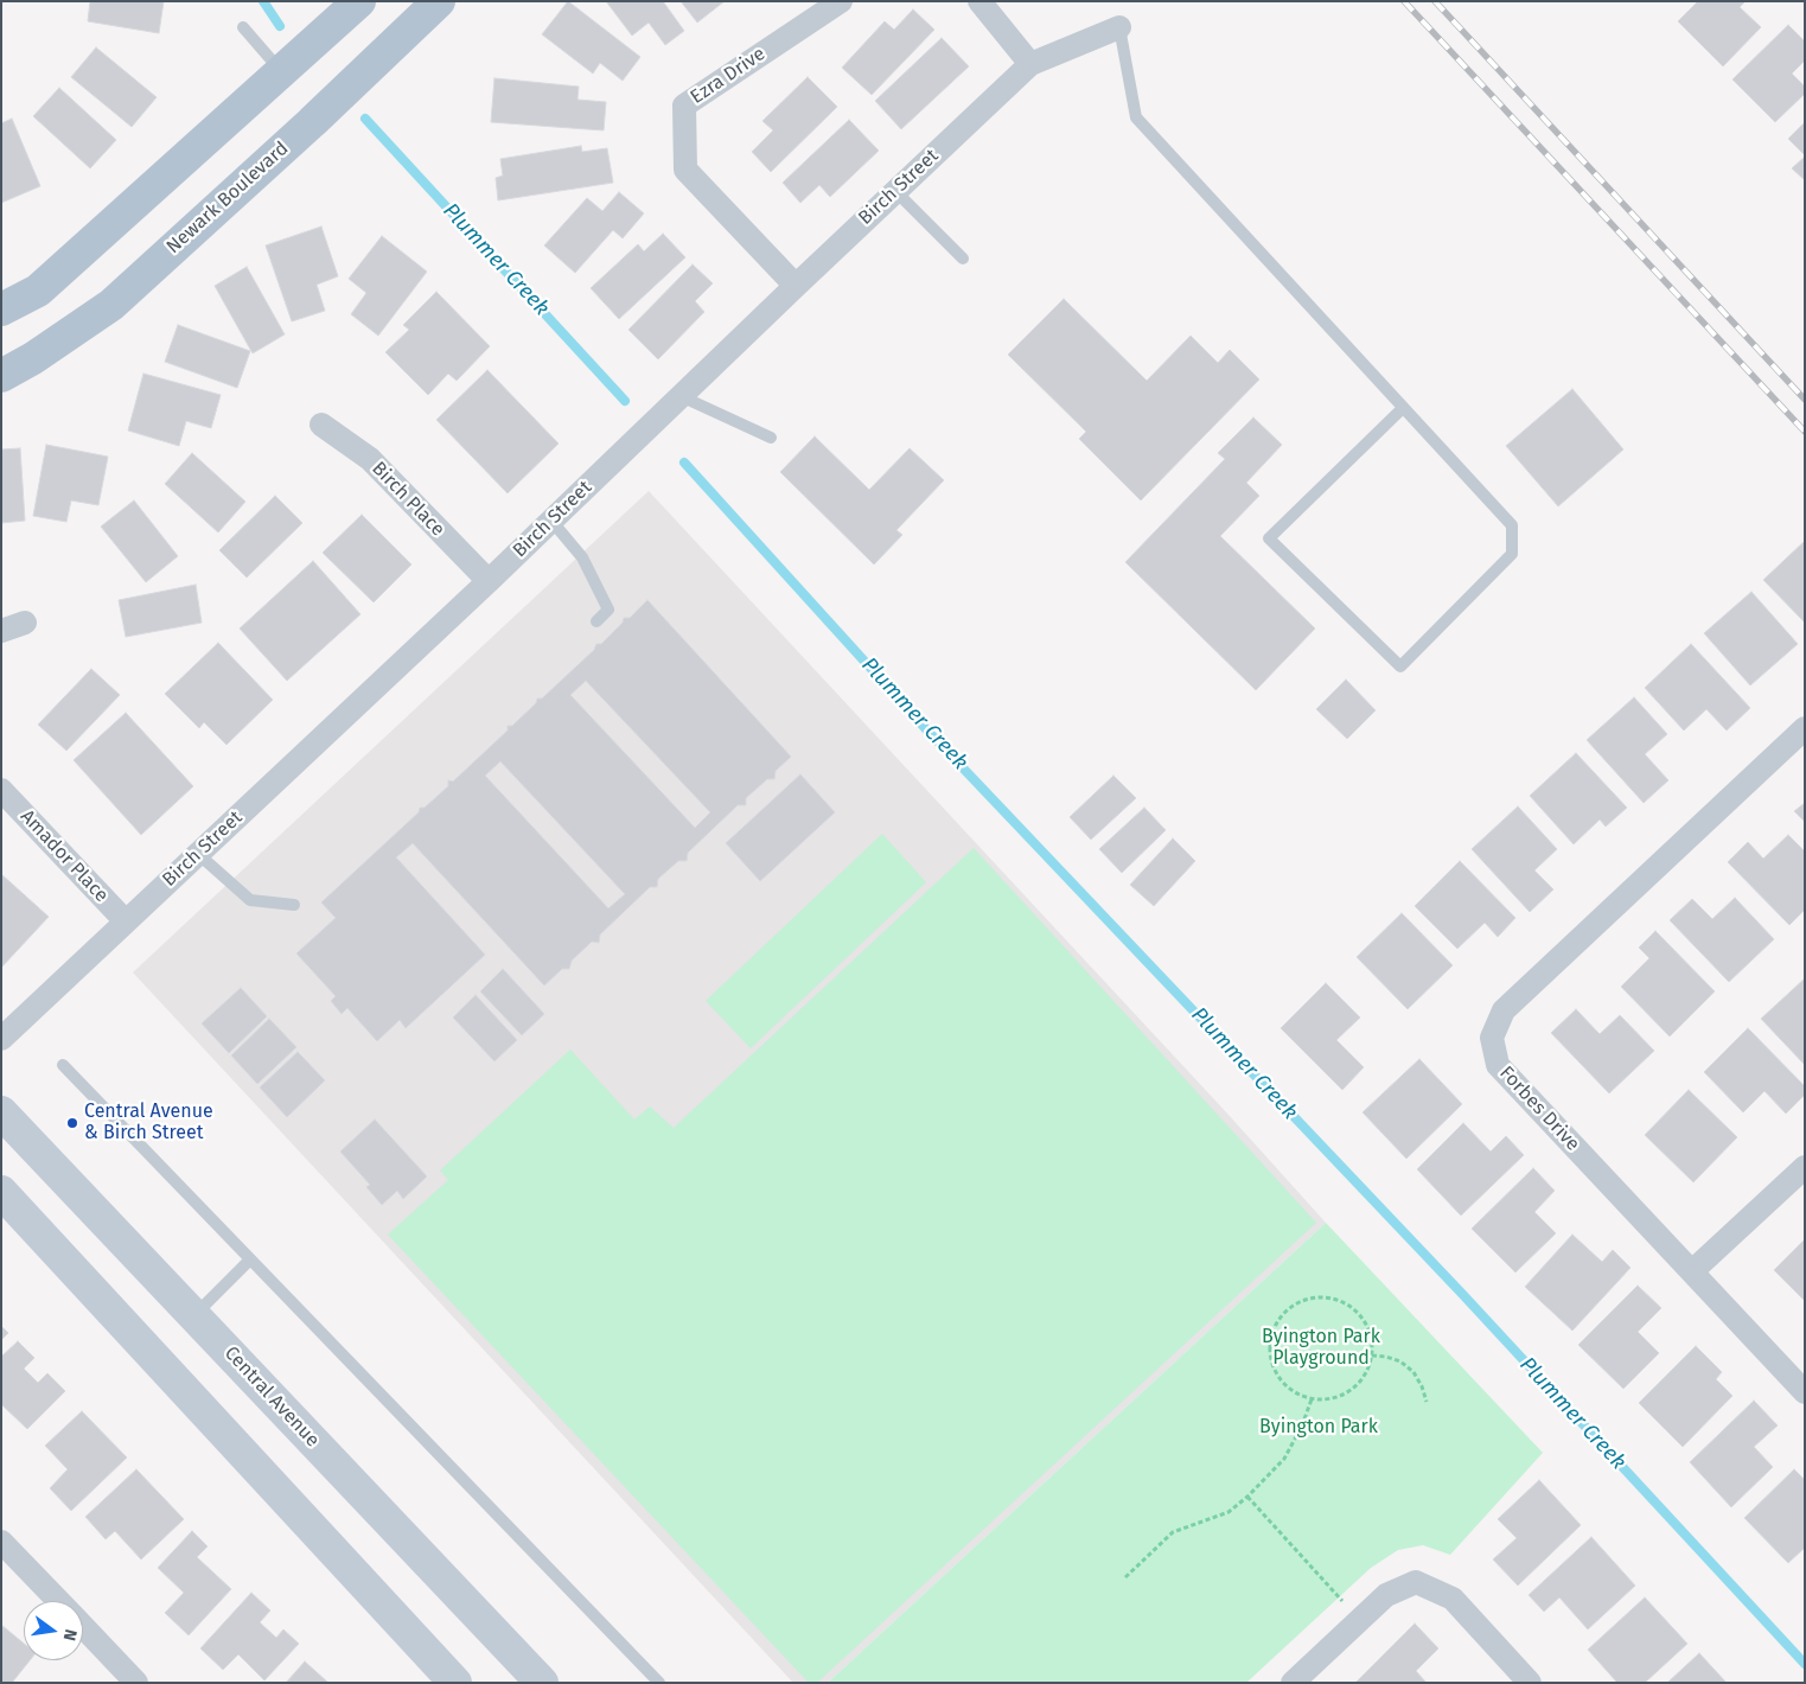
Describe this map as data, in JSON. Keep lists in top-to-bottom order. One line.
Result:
{"streets":{"main road":["Newark Boulevard","Central Avenue"],"street":["Ezra Drive","Birch Street","Birch Place","Amador Place","Forbes Drive"]},"crossings":[["Ezra Drive","Birch Street"],["Birch Street","Birch Place"],["Birch Street","Amador Place"]],"water":["Plummer Creek"],"parks":["Byington Park Playground","Byington Park"],"places":["Central Avenue & Birch Street"],"north":"right"}
